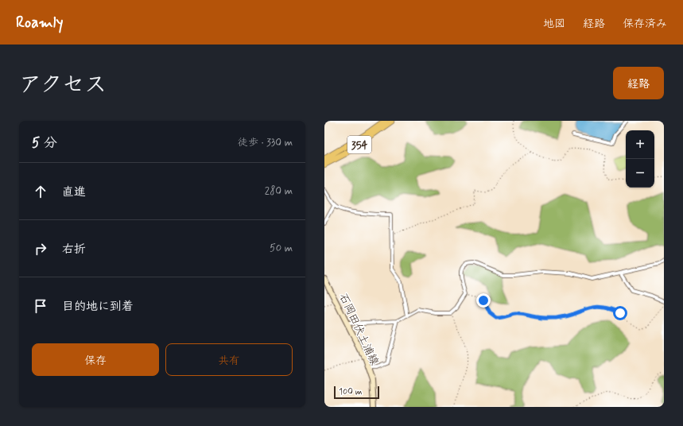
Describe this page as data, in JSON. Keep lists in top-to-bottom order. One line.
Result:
{"streets":{"highway":["354"],"main road":["石岡田伏土浦線"]},"scale_bar":"100 m","page":{"header":"Roamly","nav":["地図","経路","保存済み"],"title":"アクセス","buttons":["経路",["保存","共有"]],"heading":["5 分","徒歩 · 330 m"],"map_buttons":["+","−"],"list":[["直進","280 m"],["右折","50 m"],"目的地に到着"],"scale":"100 m"}}
